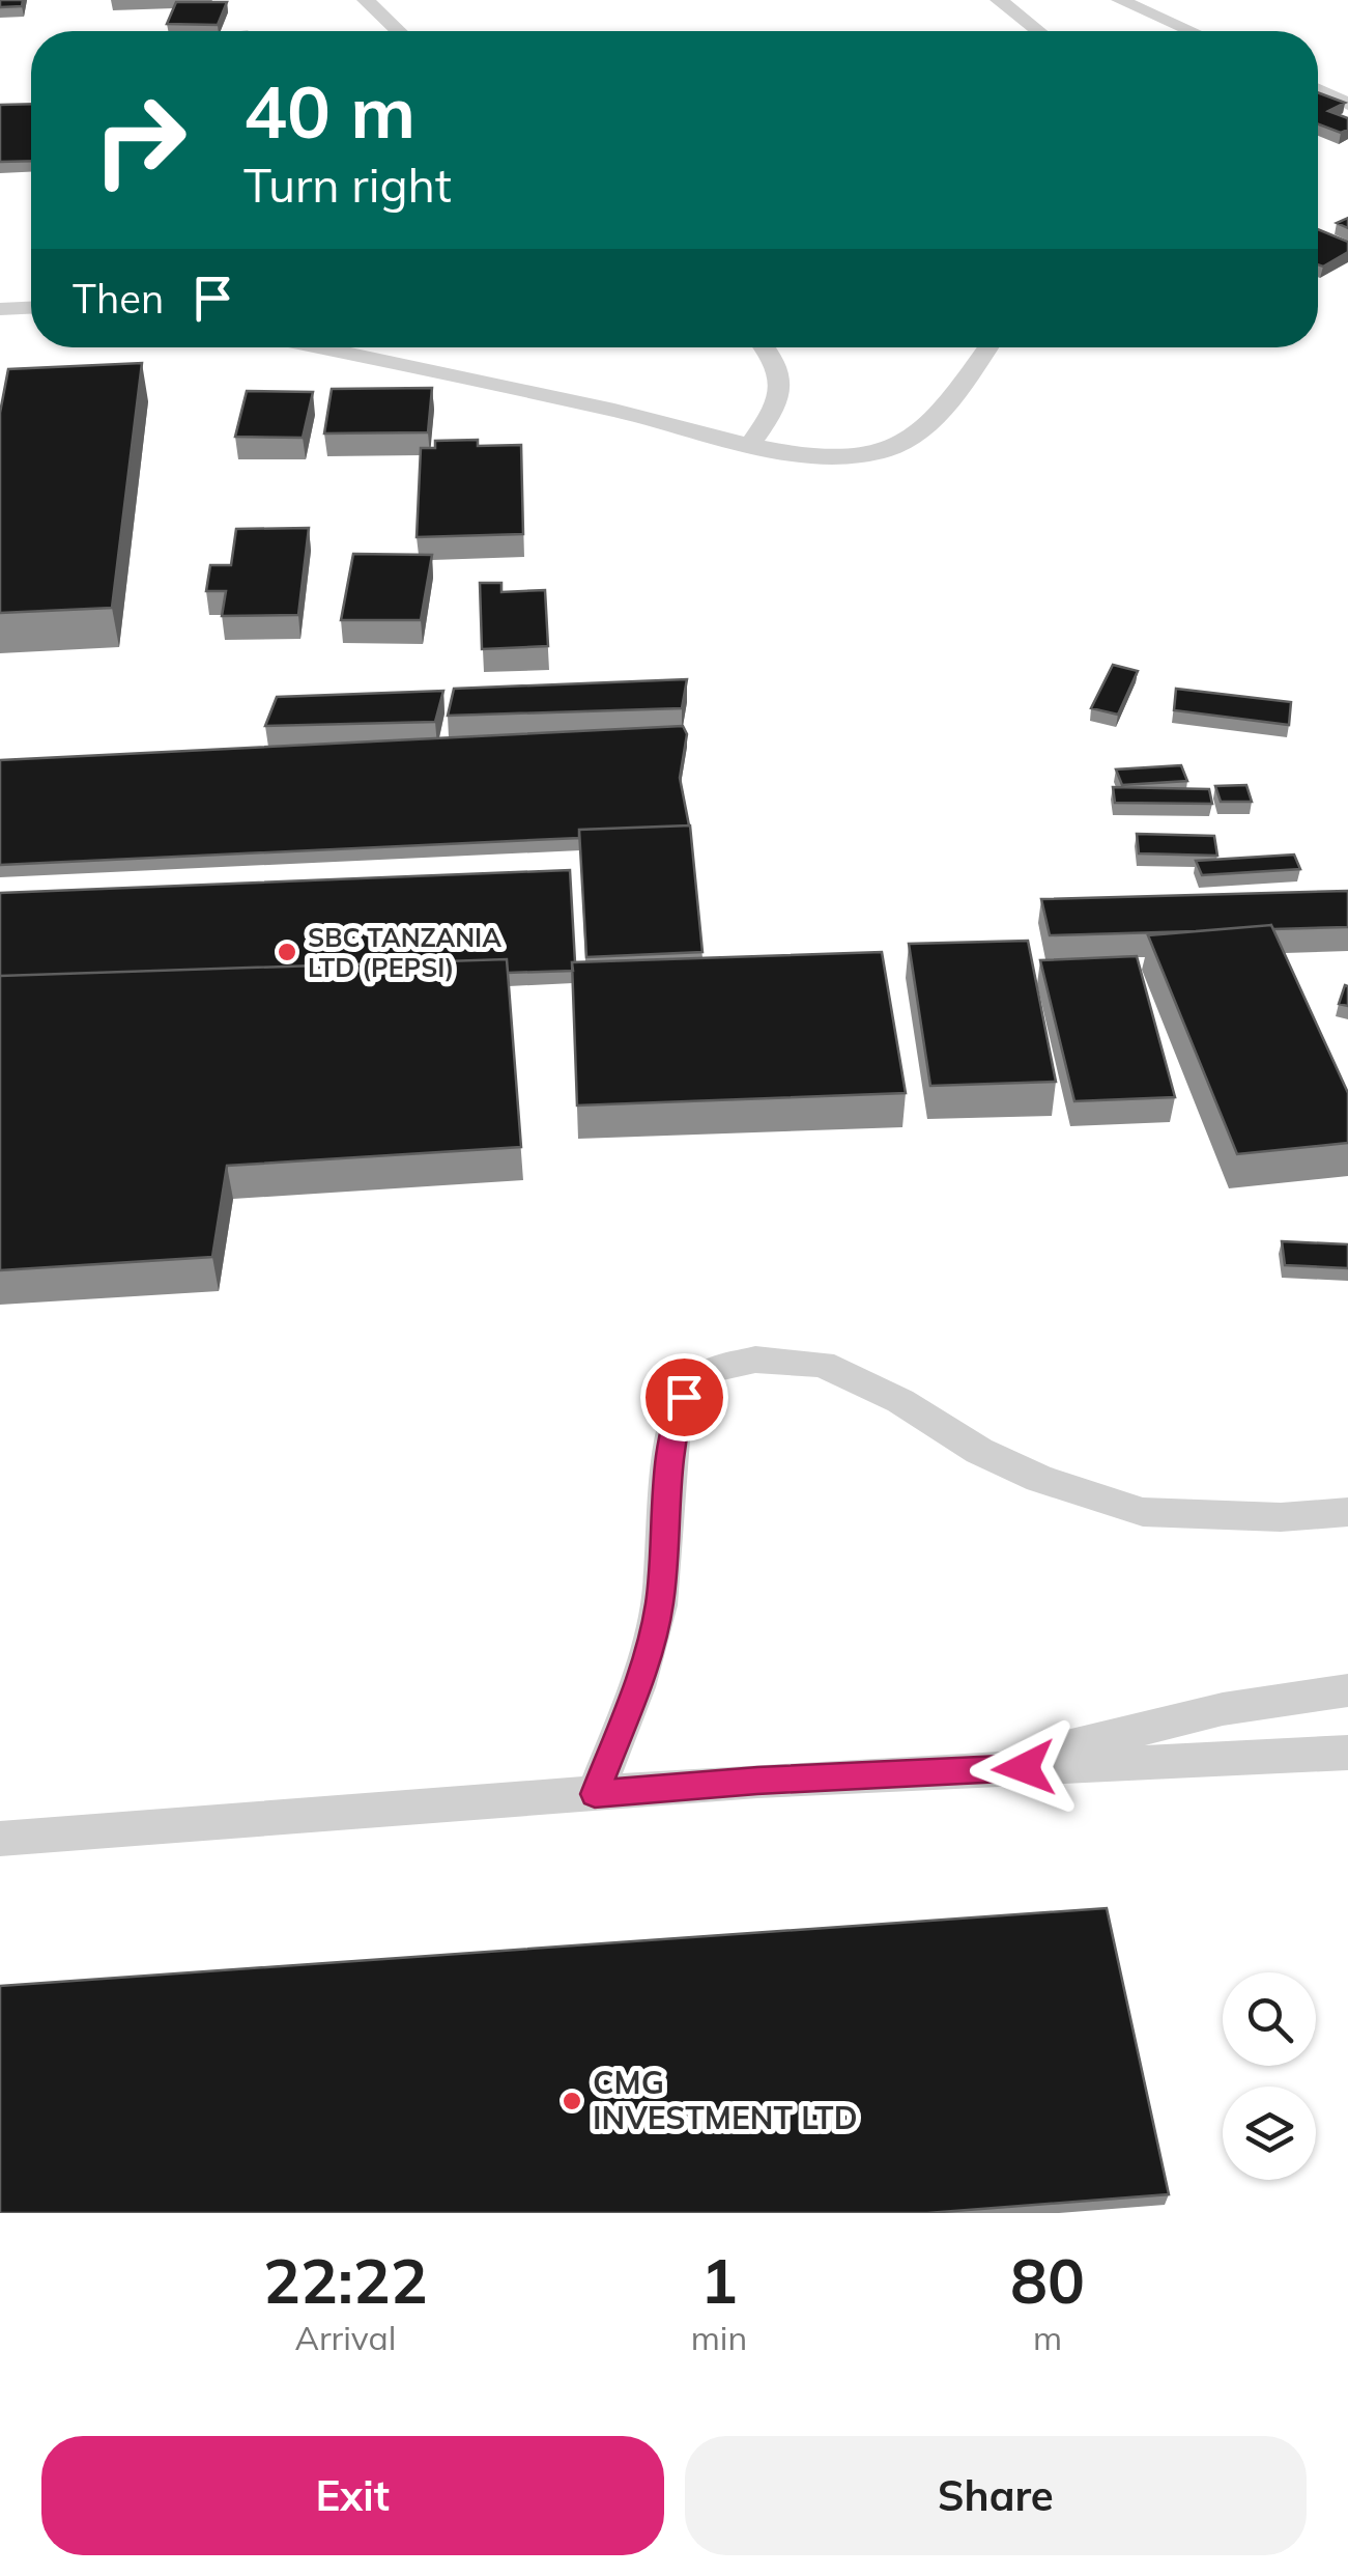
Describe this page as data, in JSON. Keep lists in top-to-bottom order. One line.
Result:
{"places":["SBC TANZANIA LTD (PEPSI)","CMG INVESTMENT LTD"],"page":{"turn":["40 m","Turn right"],"then":"Then","eta":["22:22","Arrival","1","min","80","m"],"buttons":["Exit","Share"]}}
